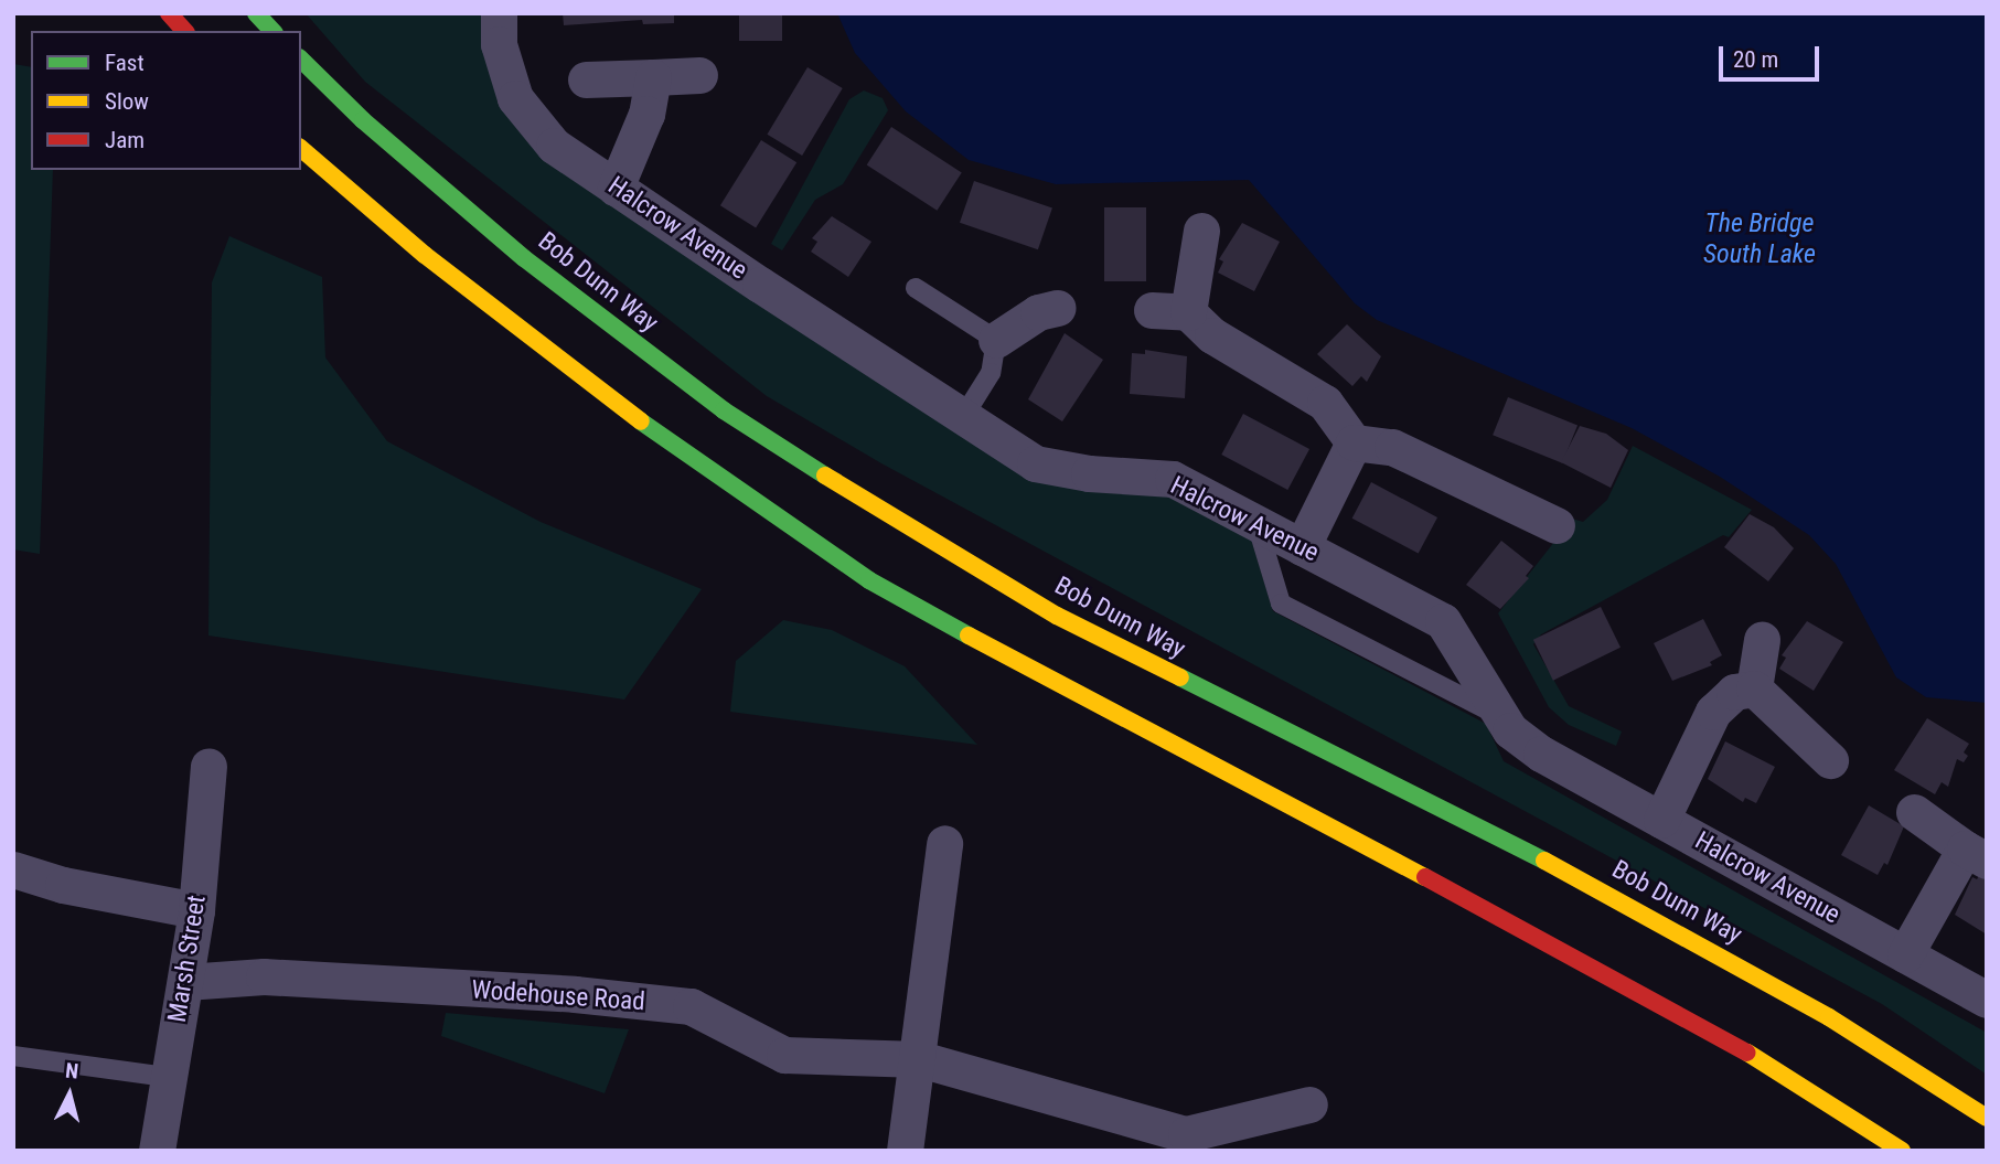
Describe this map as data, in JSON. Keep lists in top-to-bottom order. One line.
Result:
{"streets":{"main road":["Bob Dunn Way"],"street":["Halcrow Avenue","Marsh Street","Wodehouse Road"]},"crossings":[["Marsh Street","Wodehouse Road"]],"water":["The Bridge South Lake"],"legend":["Fast","Slow","Jam"],"scale_bar":"20 m","north":"top"}
